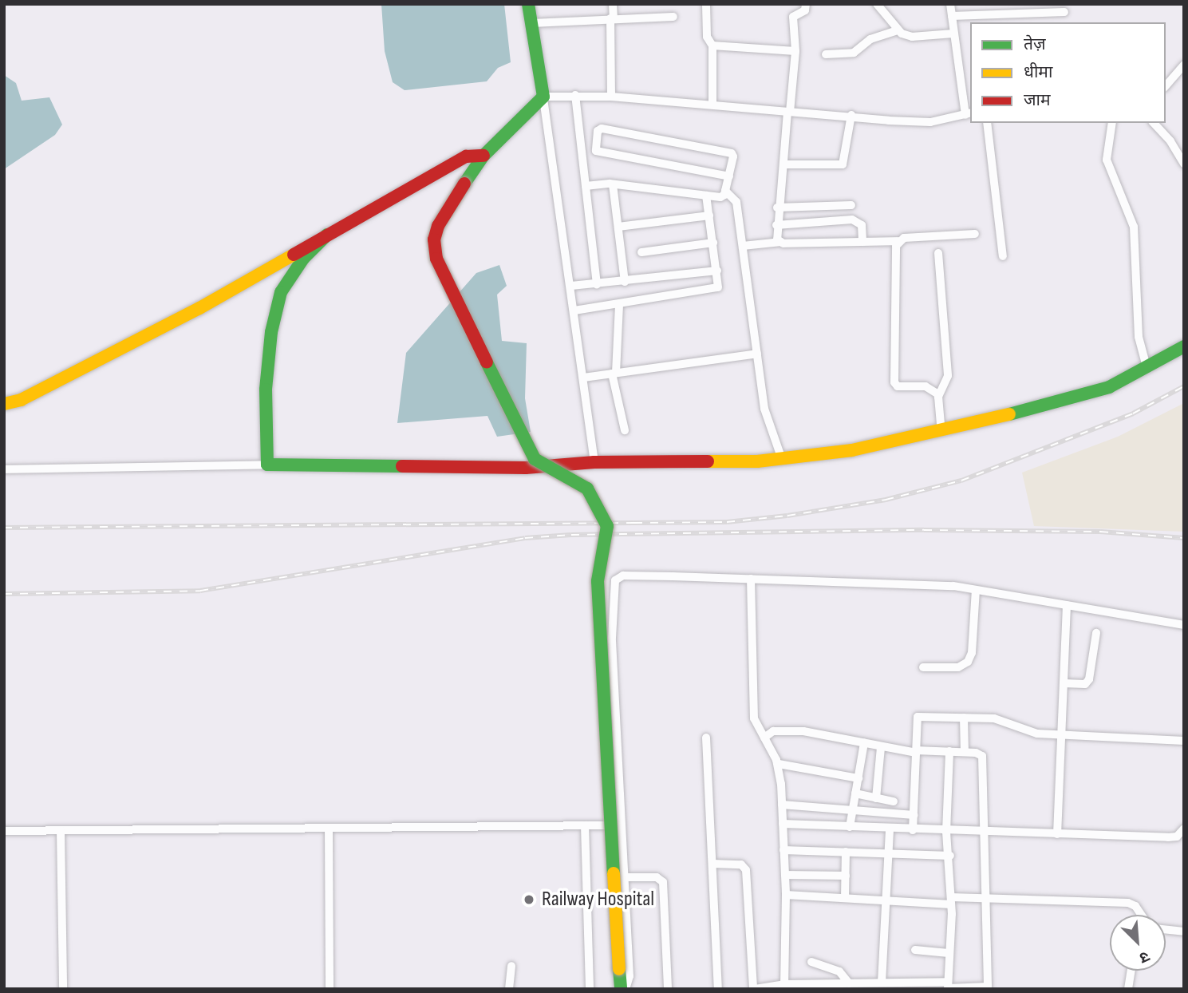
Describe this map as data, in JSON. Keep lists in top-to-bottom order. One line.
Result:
{"places":["Railway Hospital"],"legend":["तेज़","धीमा","जाम"],"north":"bottom right"}
